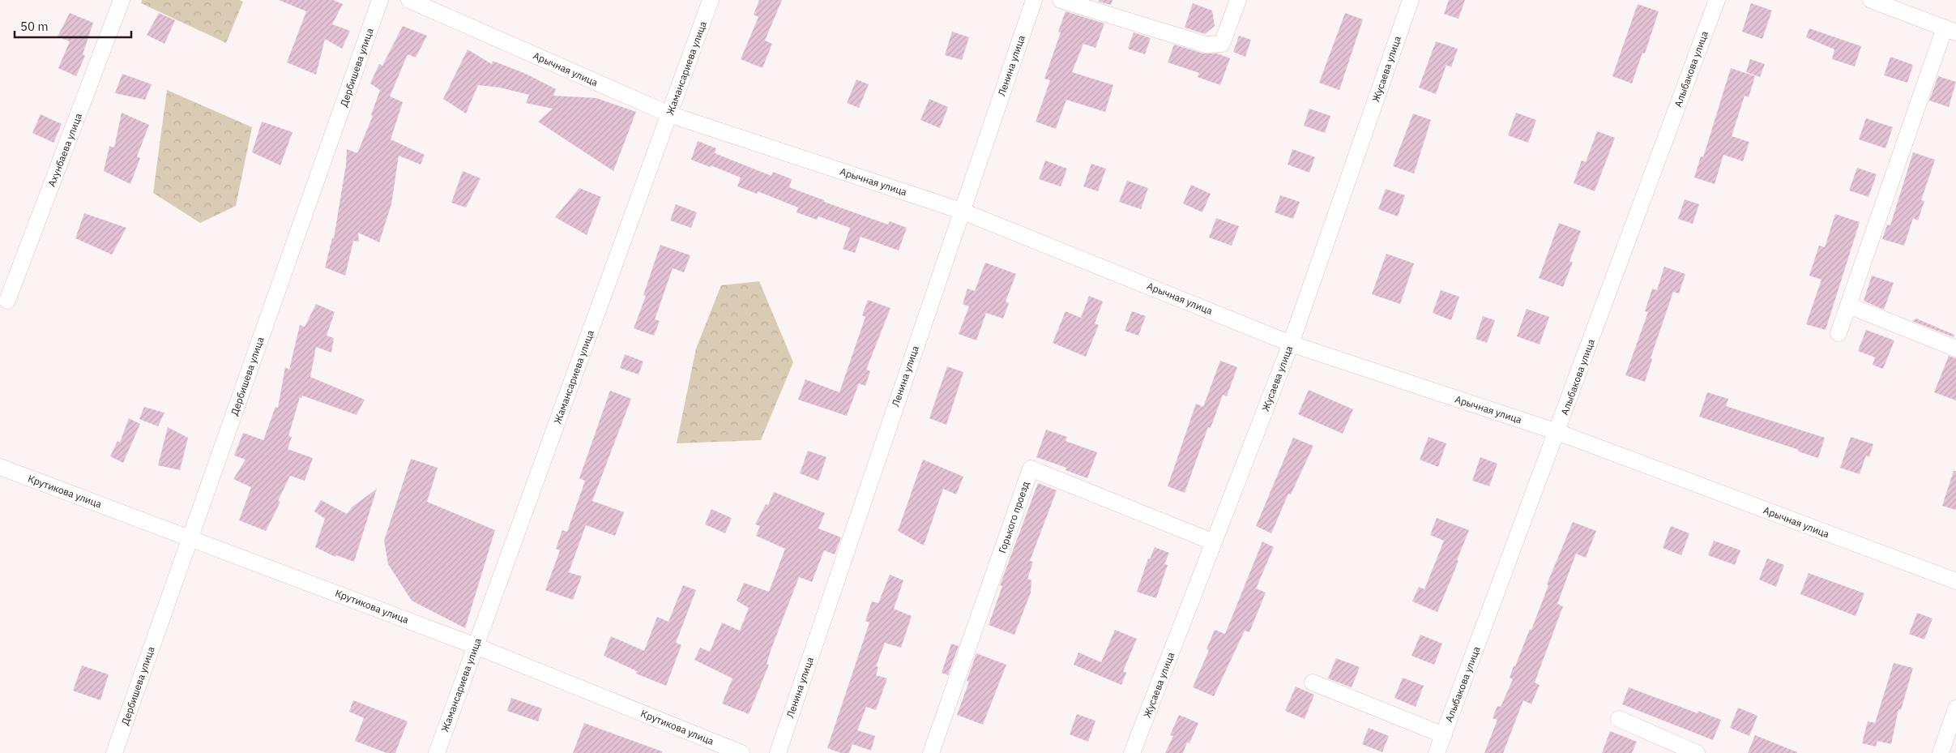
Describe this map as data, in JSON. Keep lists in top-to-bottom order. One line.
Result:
{"streets":{"street":["Ленина улица","Дербишева улица","Жамансариева улица","Арычная улица","Жусаева улица","Алыбакова улица","Ахунбаева улица","Крутикова улица","Горького проезд"]},"crossings":[["Ленина улица","Арычная улица"],["Дербишева улица","Крутикова улица"],["Жамансариева улица","Арычная улица"],["Жамансариева улица","Крутикова улица"],["Арычная улица","Жусаева улица"],["Арычная улица","Алыбакова улица"],["Жусаева улица","Горького проезд"]],"scale_bar":"50 m"}
